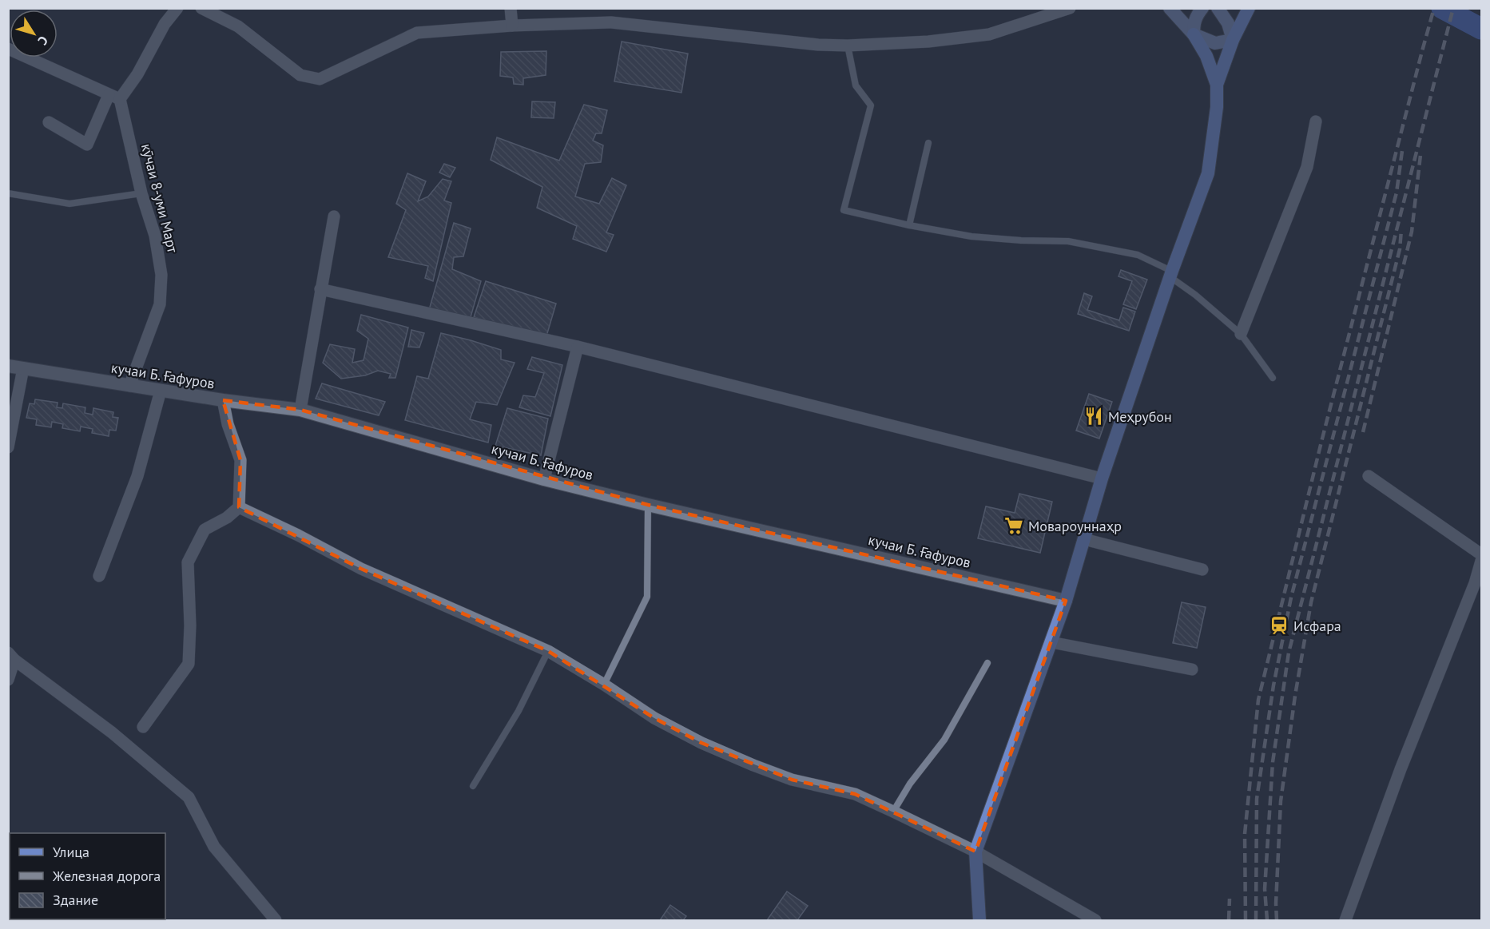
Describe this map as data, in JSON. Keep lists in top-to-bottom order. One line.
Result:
{"streets":{"street":["кӯчаи 8-уми Март","кучаи Б. Ғафуров"]},"crossings":[["кӯчаи 8-уми Март","кучаи Б. Ғафуров"]],"places":{"restaurant":["Меҳрубон"],"supermarket":["Мовароуннаҳр"],"station":["Исфара"]},"legend":["Улица","Железная дорога","Здание"],"north":"bottom right"}
